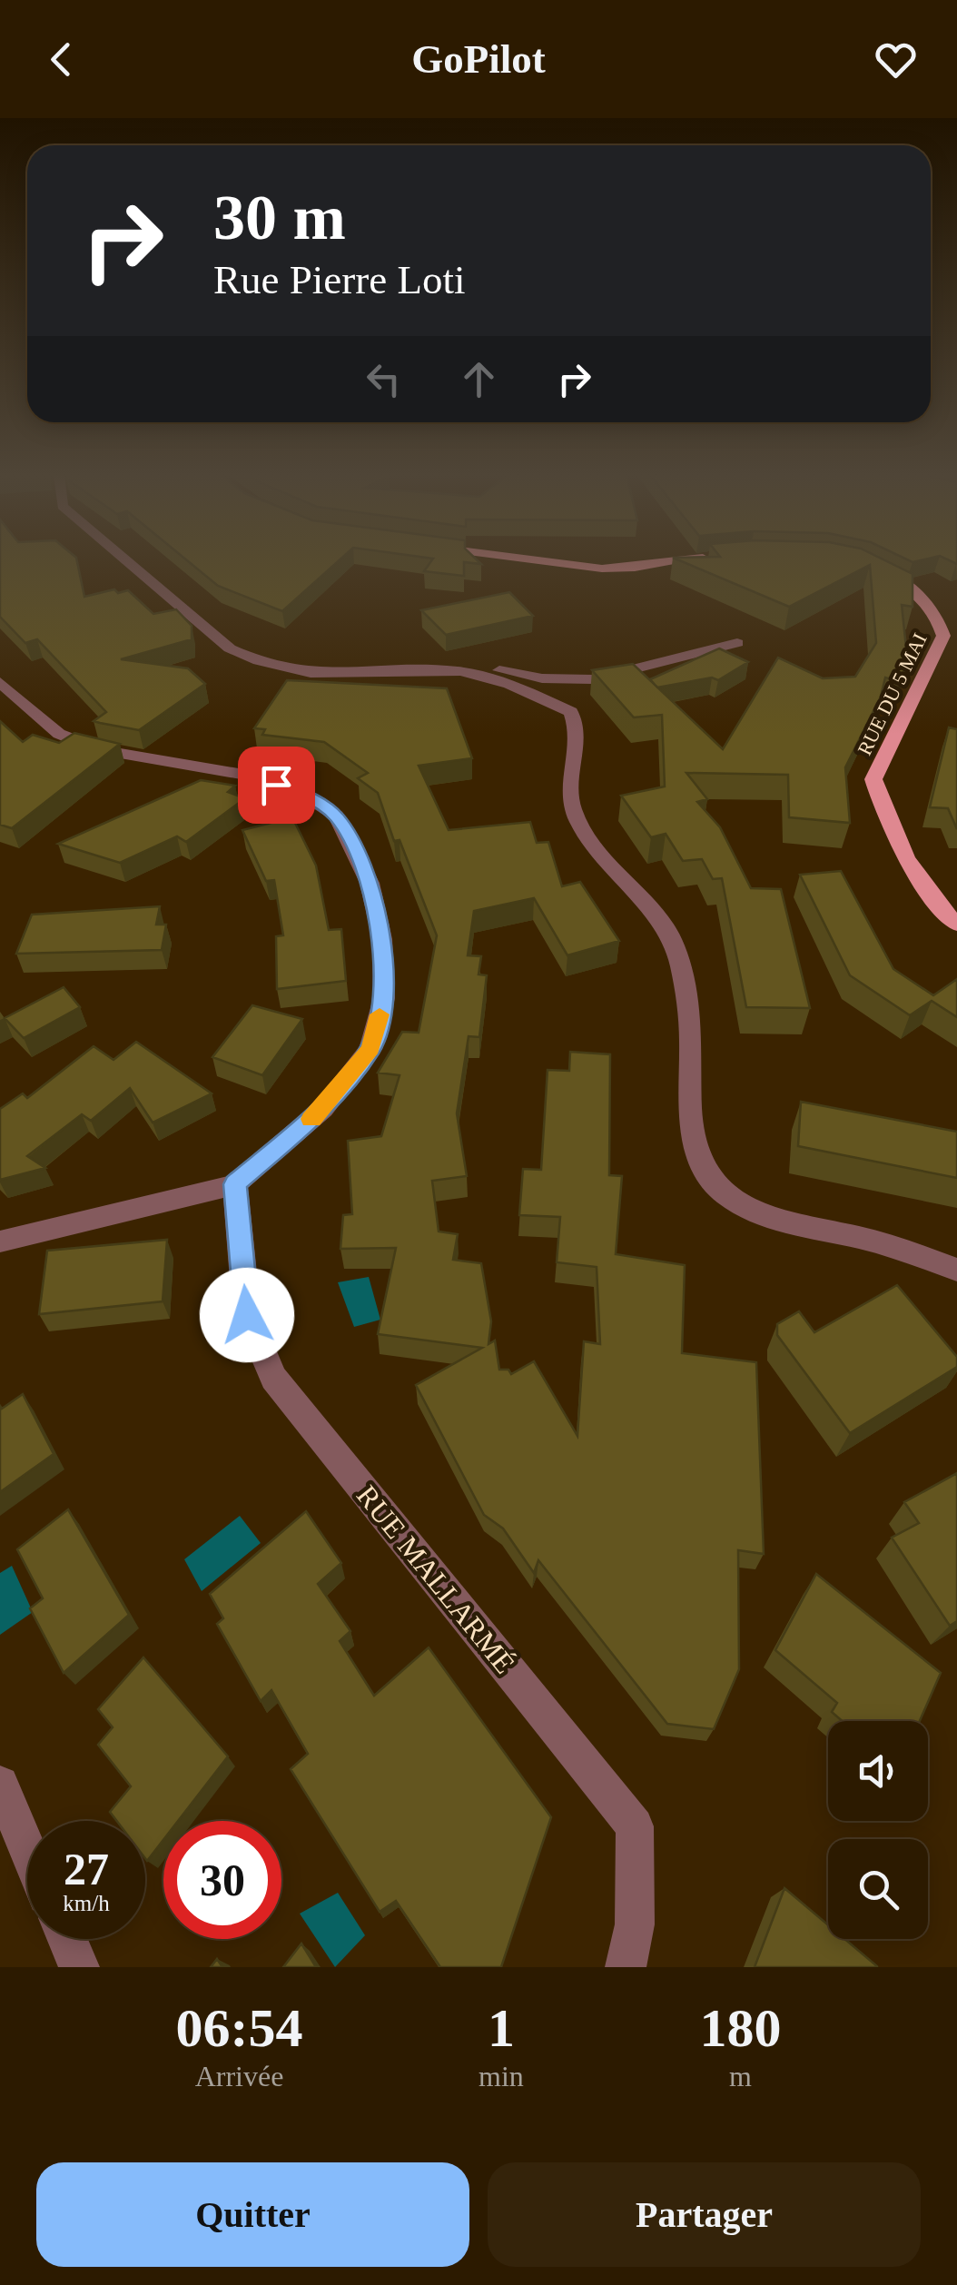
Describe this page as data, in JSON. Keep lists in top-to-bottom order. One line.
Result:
{"streets":{"main road":["RUE DU 5 MAI"],"street":["RUE MALLARMÉ"]},"page":{"header":"GoPilot","turn":["30 m","Rue Pierre Loti"],"speed":"27 km/h","limit":"30","eta":["06:54","Arrivée","1","min","180","m"],"buttons":["Quitter","Partager"]}}
